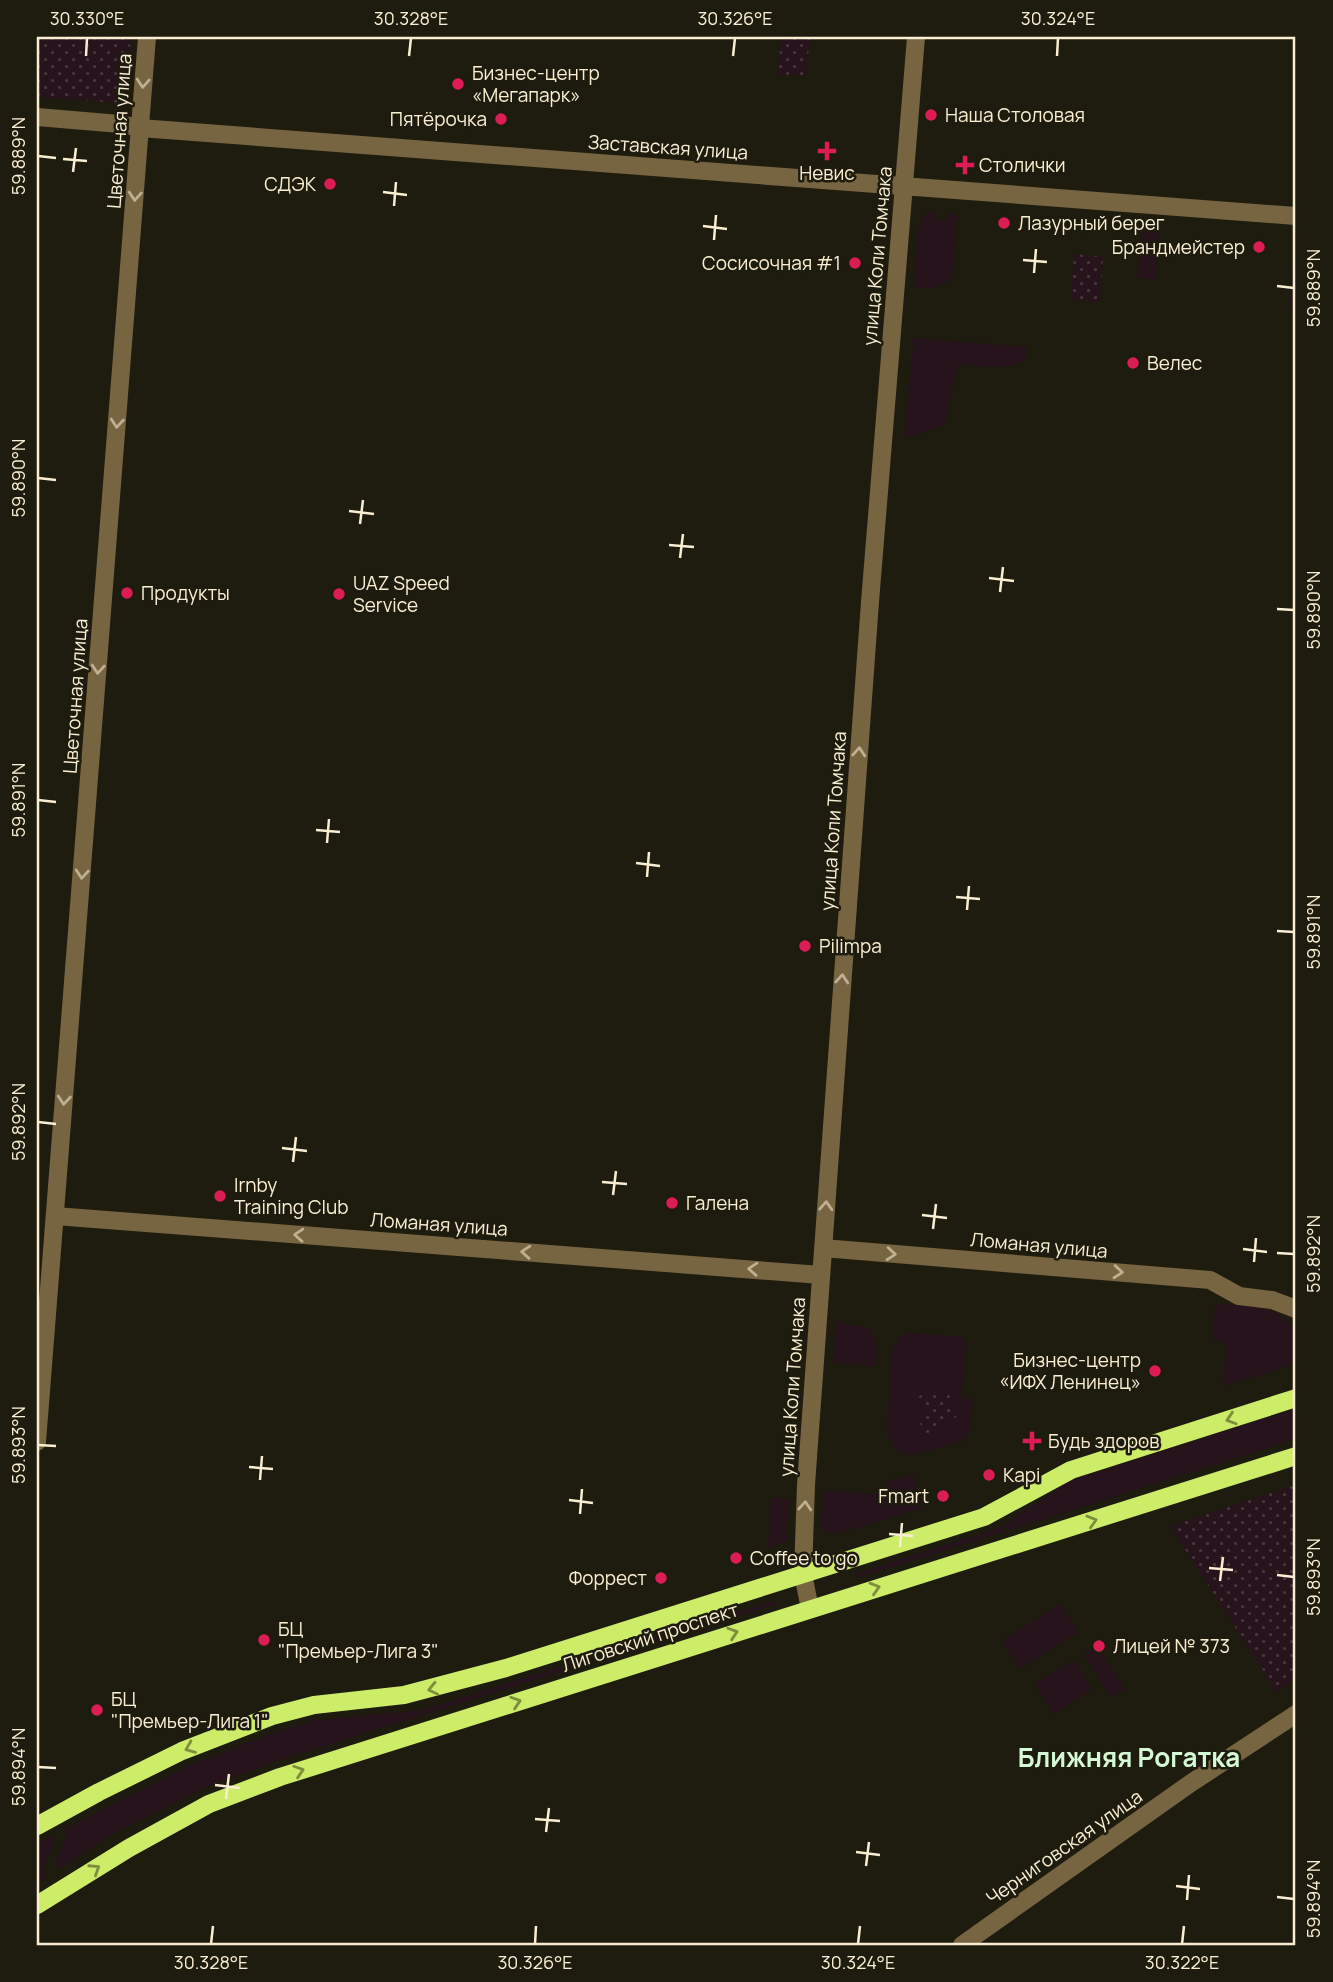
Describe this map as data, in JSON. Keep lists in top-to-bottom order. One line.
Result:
{"streets":{"main road":["Лиговский проспект"],"street":["Цветочная улица","Заставская улица","улица Коли Томчака","Ломаная улица","Черниговская улица"]},"crossings":[["Цветочная улица","Заставская улица"],["Цветочная улица","Ломаная улица"],["Заставская улица","улица Коли Томчака"],["улица Коли Томчака","Ломаная улица"],["улица Коли Томчака","Лиговский проспект"]],"one_way":["Цветочная улица","улица Коли Томчака"],"districts":["Ближняя Рогатка"],"places":{"other":["Бизнес-центр «Мегапарк»","Наша Столовая","Пятёрочка","СДЭК","Лазурный берег","Брандмейстер","Сосисочная #1","Велес","Продукты","UAZ Speed Service","Pilimpa","Irnby Training Club","Галена","Бизнес-центр «ИФХ Ленинец»","Kapi","Fmart","Coffee to go","Форрест","БЦ \"Премьер-Лига 3\"","Лицей № 373","БЦ \"Премьер-Лига 1\""],"health":["Невис","Столички","Будь здоров"]},"coordinates":["30.330°E","30.328°E","30.326°E","30.324°E","59.889°N","59.890°N","59.891°N","59.892°N","59.893°N","59.894°N","30.322°E"]}
